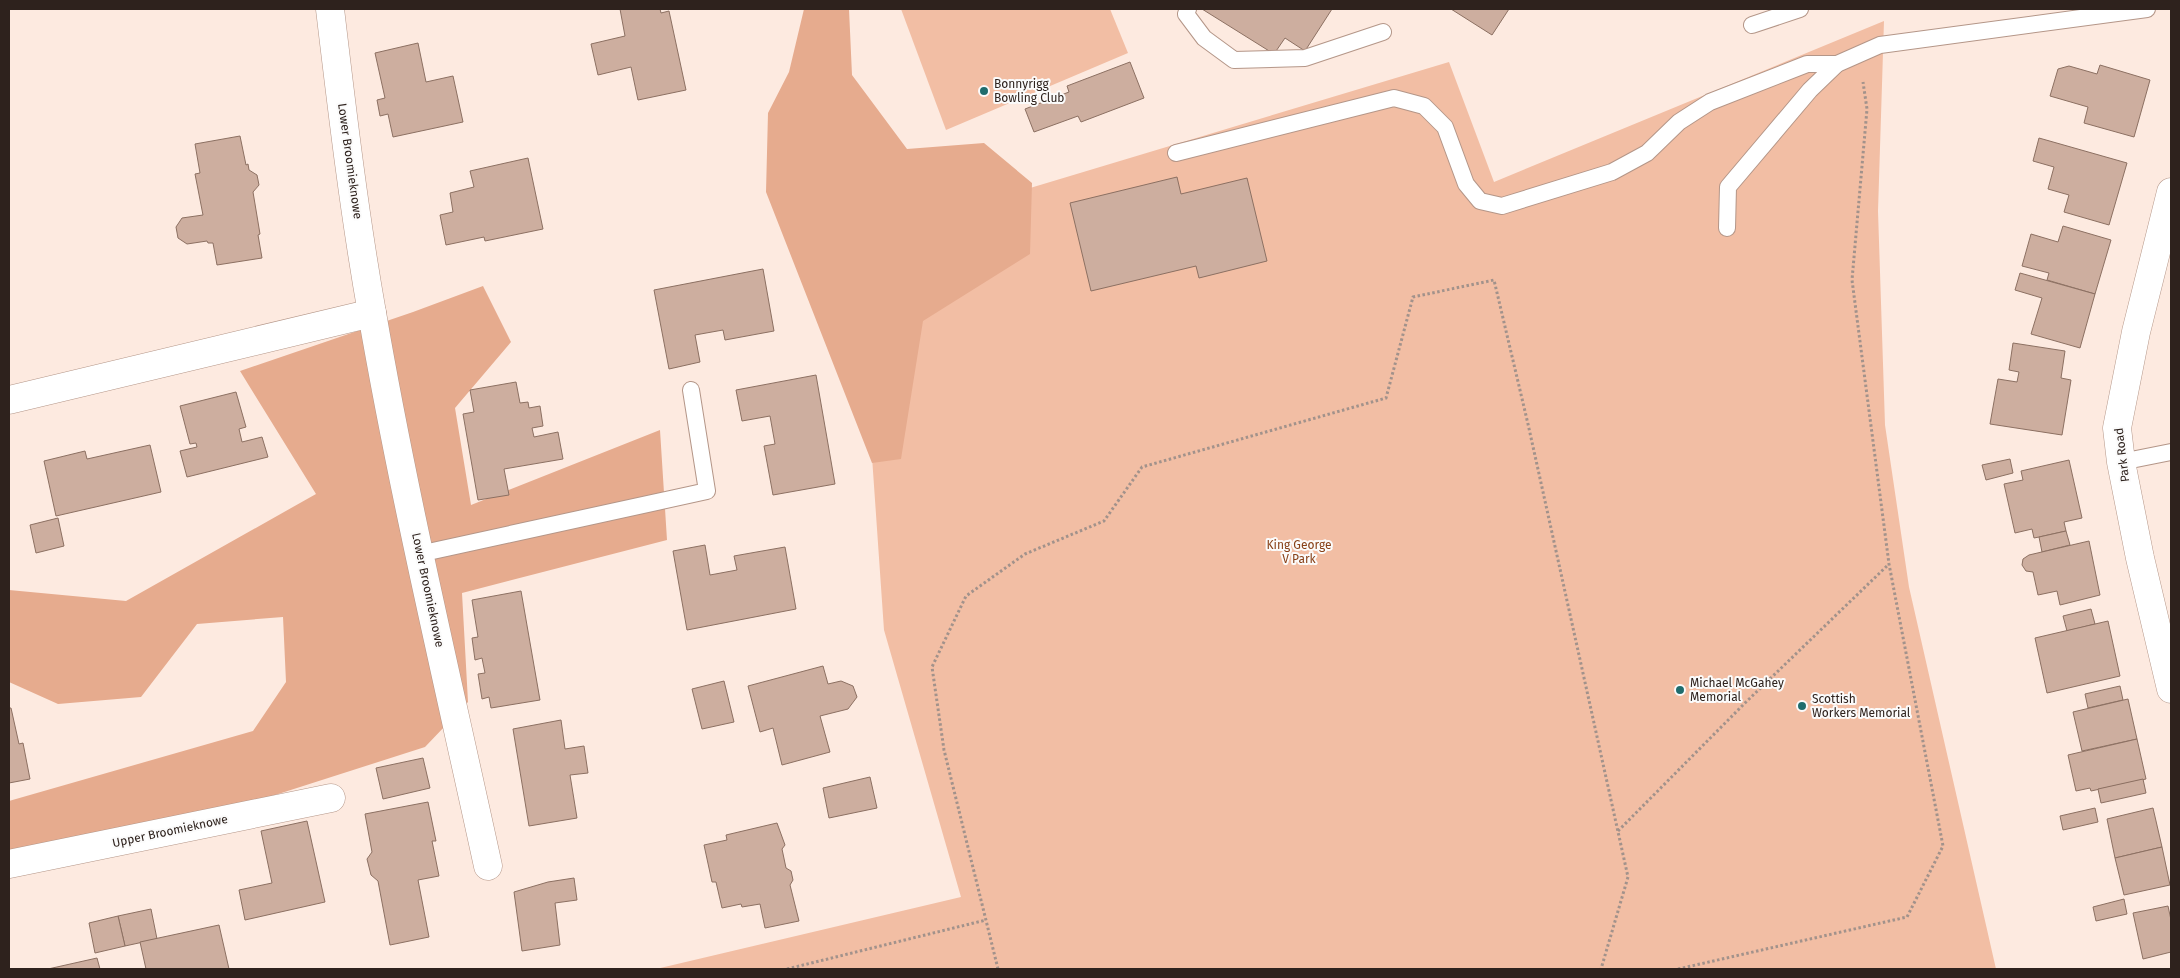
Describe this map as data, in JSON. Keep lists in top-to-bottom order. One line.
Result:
{"streets":{"street":["Lower Broomieknowe","Park Road","Upper Broomieknowe"]},"parks":["King George V Park"],"places":["Bonnyrigg Bowling Club","Michael McGahey Memorial","Scottish Workers Memorial"]}
